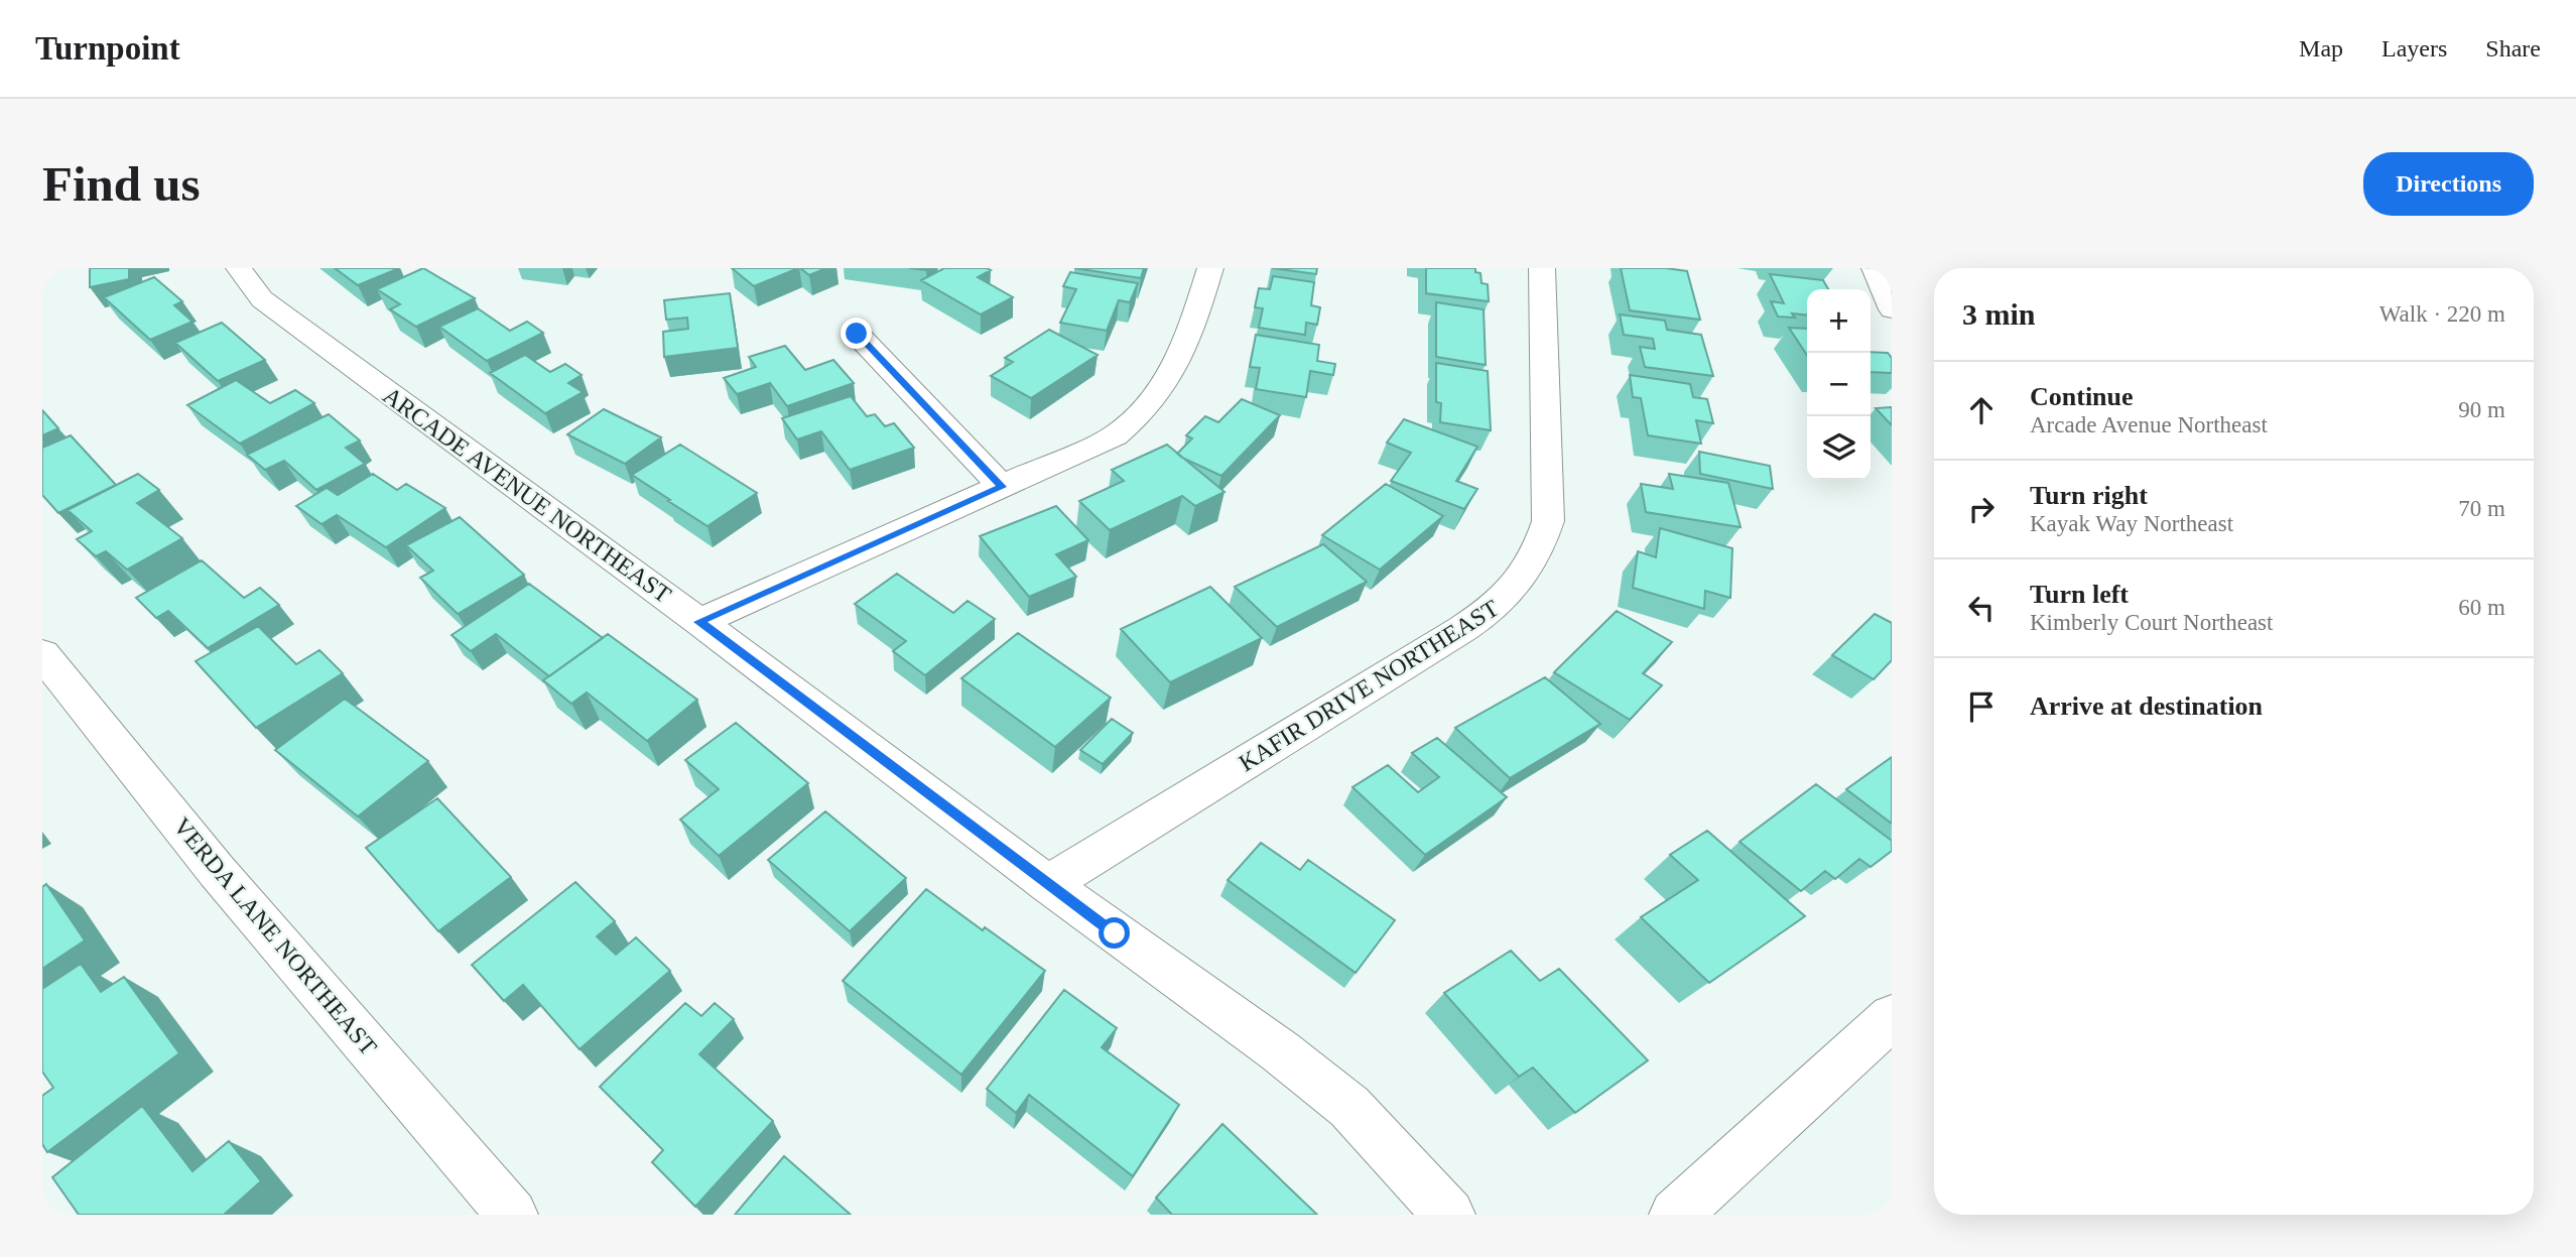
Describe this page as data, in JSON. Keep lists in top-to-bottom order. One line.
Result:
{"streets":{"street":["ARCADE AVENUE NORTHEAST","KAFIR DRIVE NORTHEAST","VERDA LANE NORTHEAST"]},"crossings":[["ARCADE AVENUE NORTHEAST","KAFIR DRIVE NORTHEAST"]],"page":{"header":"Turnpoint","nav":["Map","Layers","Share"],"buttons":"Directions","title":"Find us","heading":["3 min","Walk · 220 m"],"map_buttons":["+","−"],"list":[["Continue","Arcade Avenue Northeast","90 m"],["Turn right","Kayak Way Northeast","70 m"],["Turn left","Kimberly Court Northeast","60 m"],"Arrive at destination"]}}
